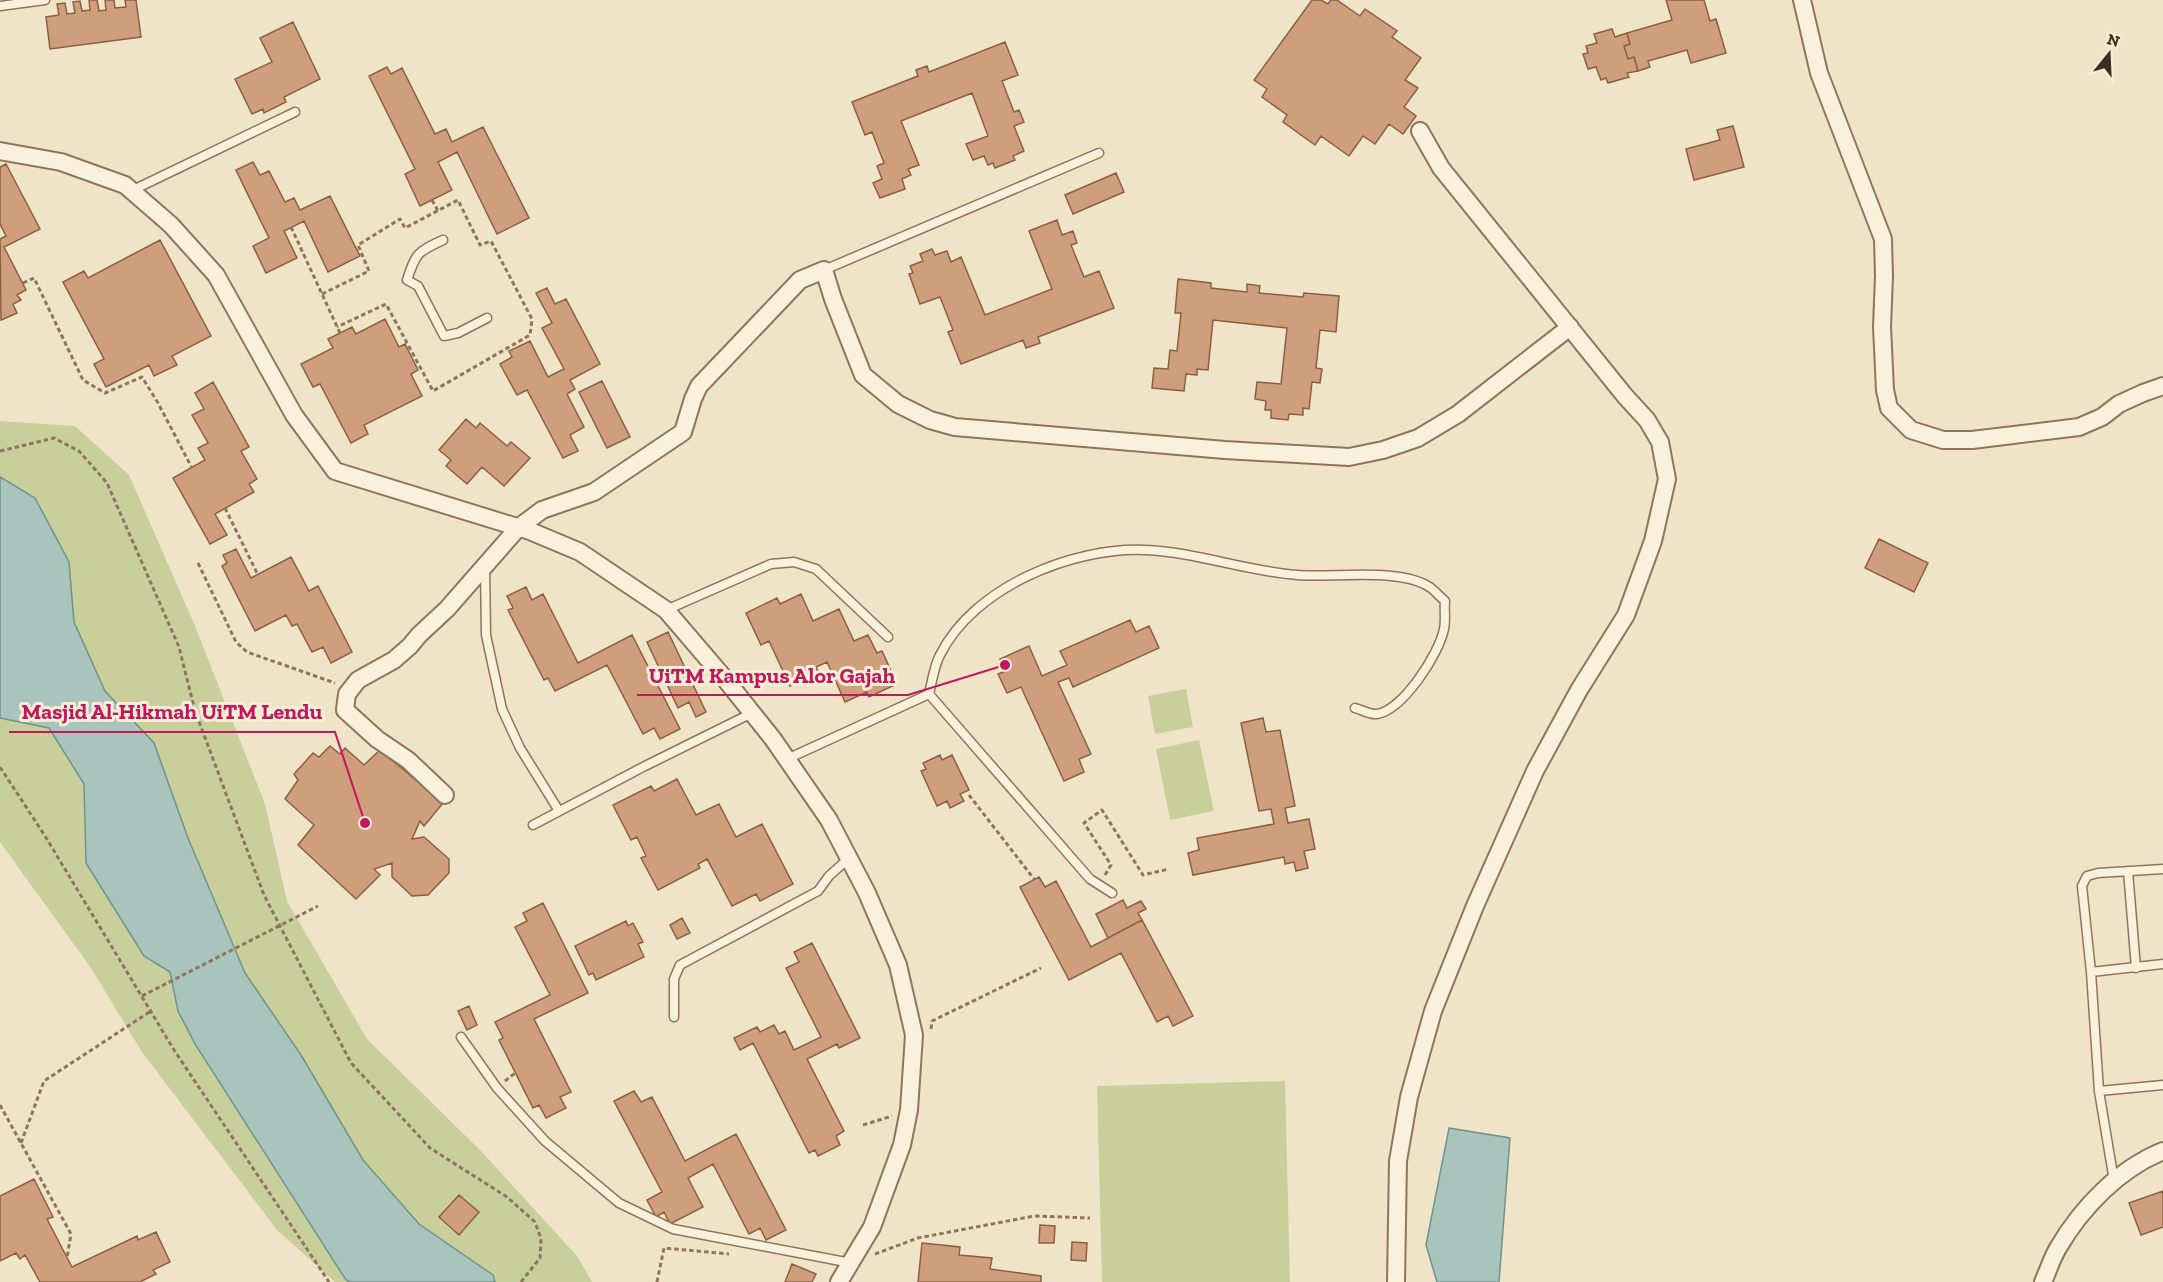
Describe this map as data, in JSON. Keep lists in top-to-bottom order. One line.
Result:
{"places":["UiTM Kampus Alor Gajah","Masjid Al-Hikmah UiTM Lendu"],"north":"top"}
